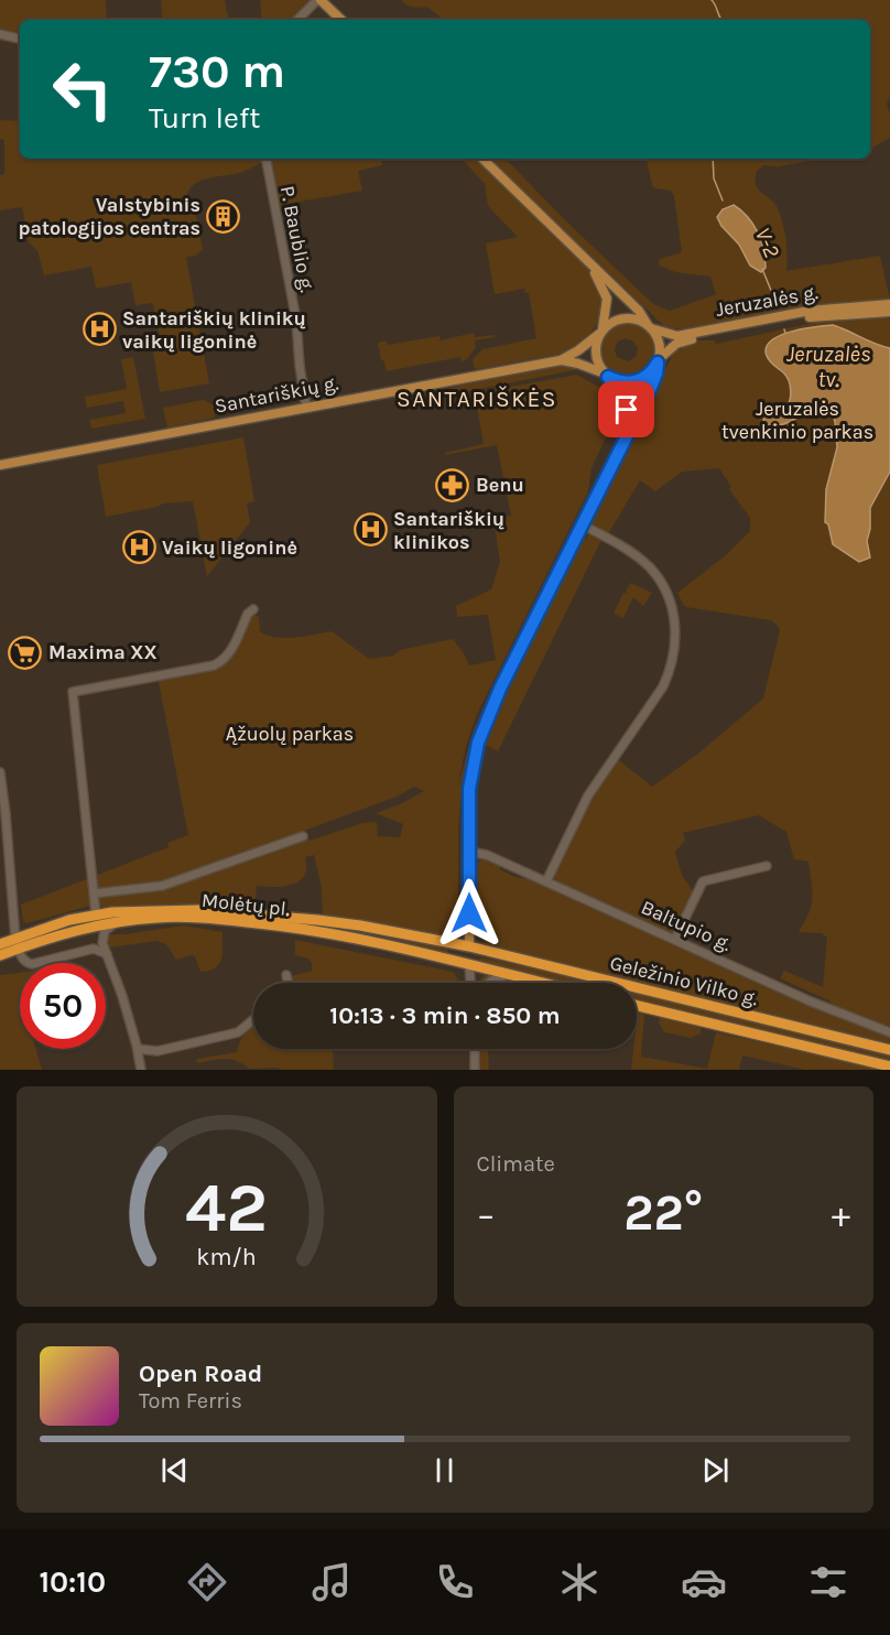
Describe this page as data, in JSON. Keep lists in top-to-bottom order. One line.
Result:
{"streets":{"highway":["Molėtų pl.","Geležinio Vilko g."],"main road":["Jeruzalės g.","Santariškių g."],"street":["P. Baublio g.","Baltupio g."]},"crossings":[["P. Baublio g.","Santariškių g."],["Jeruzalės g.","Santariškių g."],["Molėtų pl.","Geležinio Vilko g."]],"districts":["SANTARIŠKĖS"],"water":["V-2","Jeruzalės tv."],"parks":["Jeruzalės tvenkinio parkas","Ąžuolų parkas"],"places":{"building":["Valstybinis patologijos centras"],"hospital":["Santariškių klinikų vaikų ligoninė","Santariškių klinikos","Vaikų ligoninė"],"pharmacy":["Benu"],"supermarket":["Maxima XX"]},"page":{"turn":["730 m","Turn left"],"limit":"50","trip":"10:13 · 3 min · 850 m","tile":"Climate","heat":["−","22°","+"],"song":["Open Road","Tom Ferris"],"tabs":"10:10","gauge":["42","km/h"]}}
